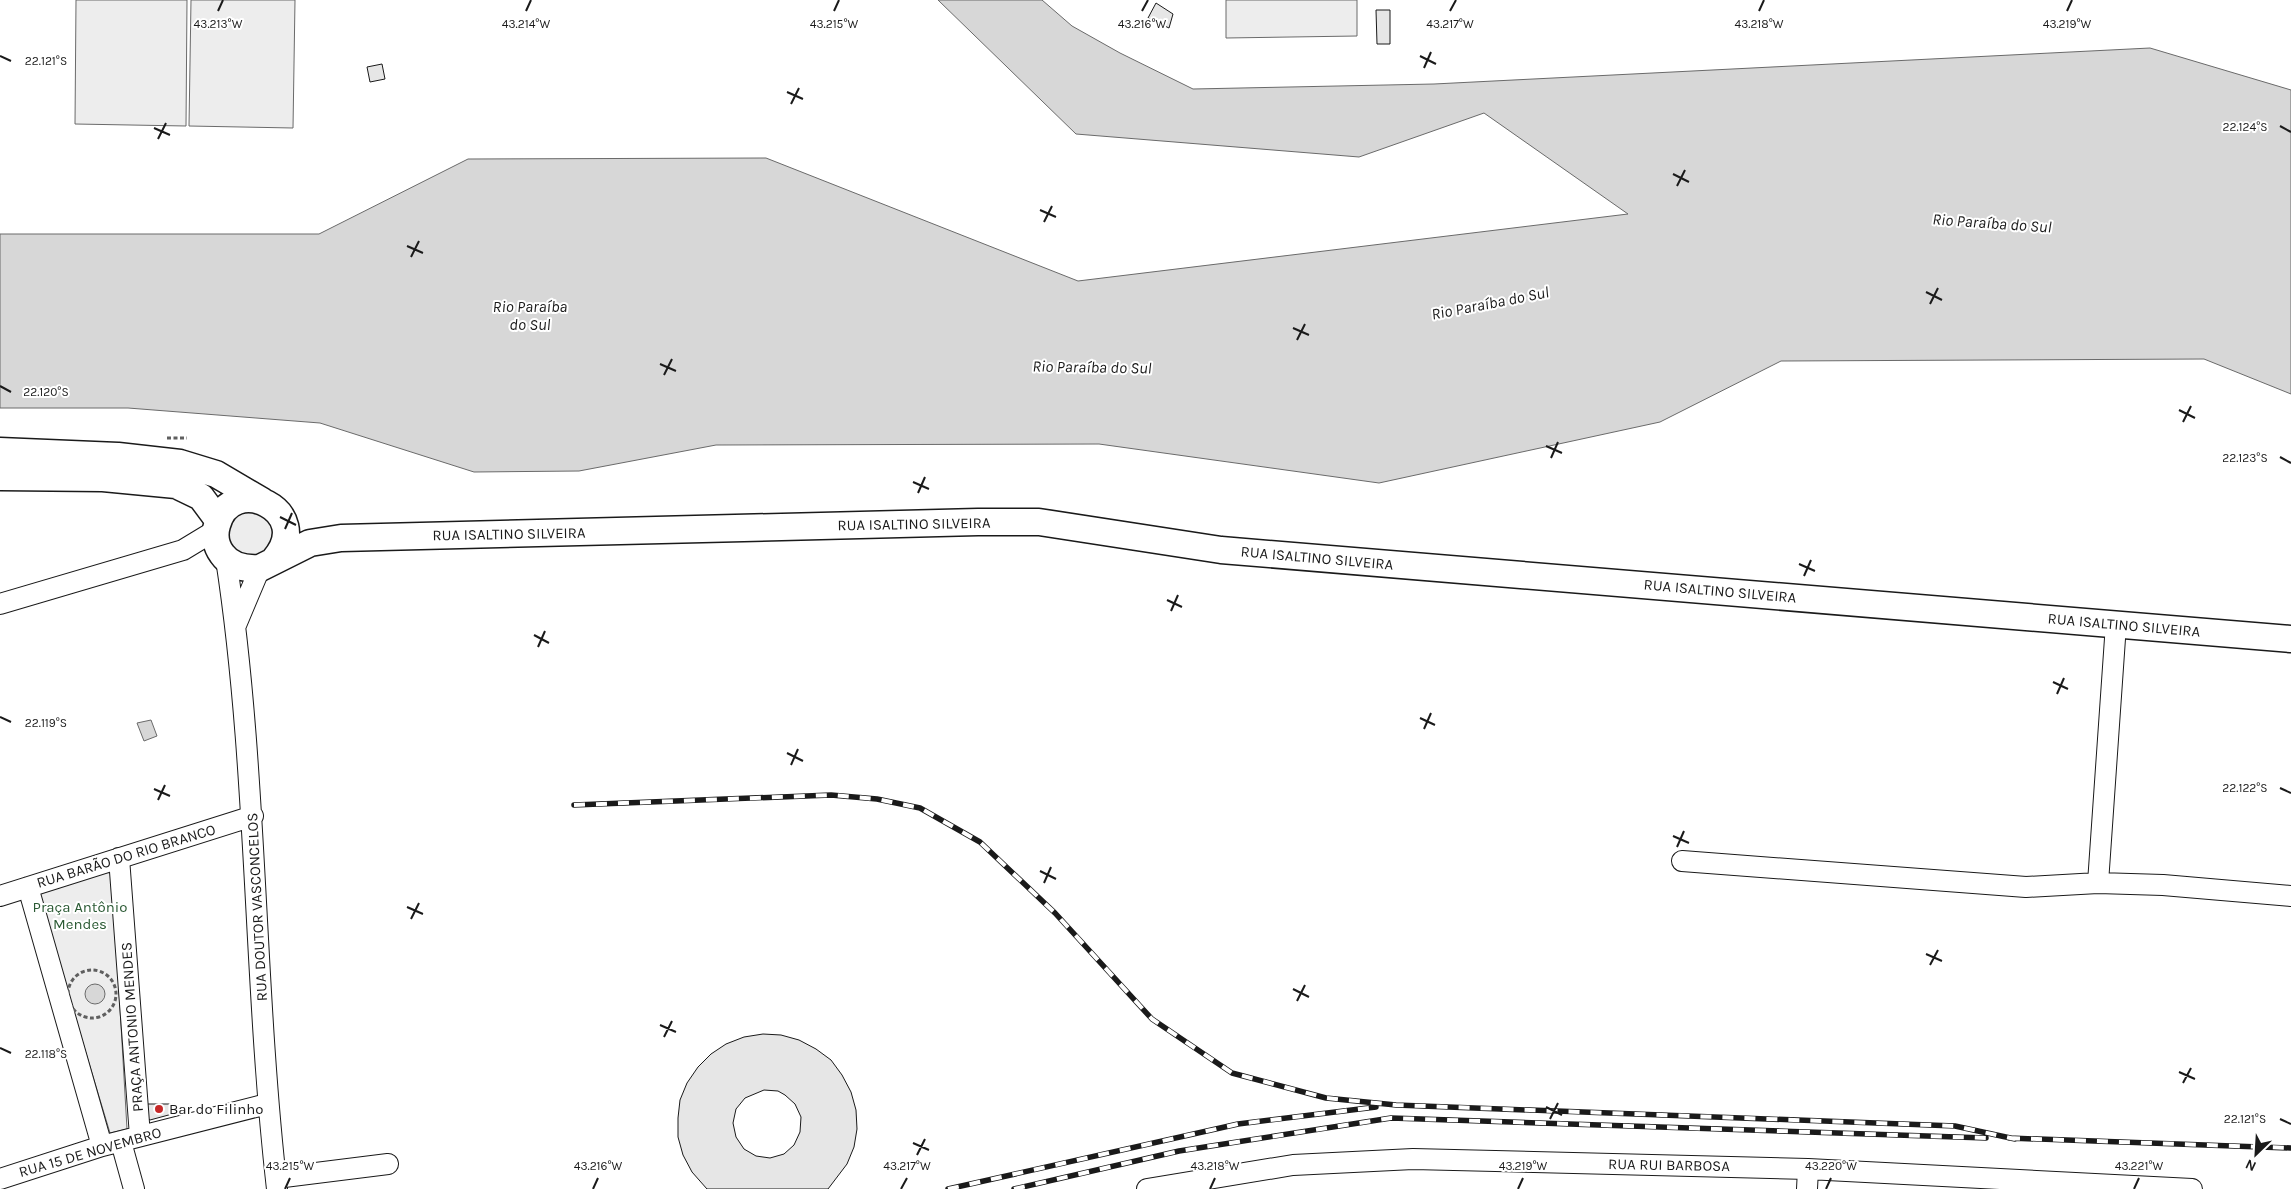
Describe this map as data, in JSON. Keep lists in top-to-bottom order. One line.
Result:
{"streets":{"main road":["RUA ISALTINO SILVEIRA"],"street":["RUA BARÃO DO RIO BRANCO","RUA DOUTOR VASCONCELOS","PRAÇA ANTONIO MENDES","RUA 15 DE NOVEMBRO","RUA RUI BARBOSA"]},"crossings":[["RUA ISALTINO SILVEIRA","RUA DOUTOR VASCONCELOS"],["RUA BARÃO DO RIO BRANCO","RUA DOUTOR VASCONCELOS"],["RUA BARÃO DO RIO BRANCO","PRAÇA ANTONIO MENDES"],["RUA DOUTOR VASCONCELOS","RUA 15 DE NOVEMBRO"],["PRAÇA ANTONIO MENDES","RUA 15 DE NOVEMBRO"]],"water":["Rio Paraíba do Sul"],"parks":["Praça Antônio Mendes"],"places":["Bar do Filinho"],"north":"bottom left","coordinates":["43.213°W","43.214°W","43.215°W","43.216°W","43.217°W","43.218°W","43.219°W","22.121°S","22.124°S","22.120°S","22.123°S","22.119°S","22.122°S","22.118°S","43.220°W","43.221°W"]}
